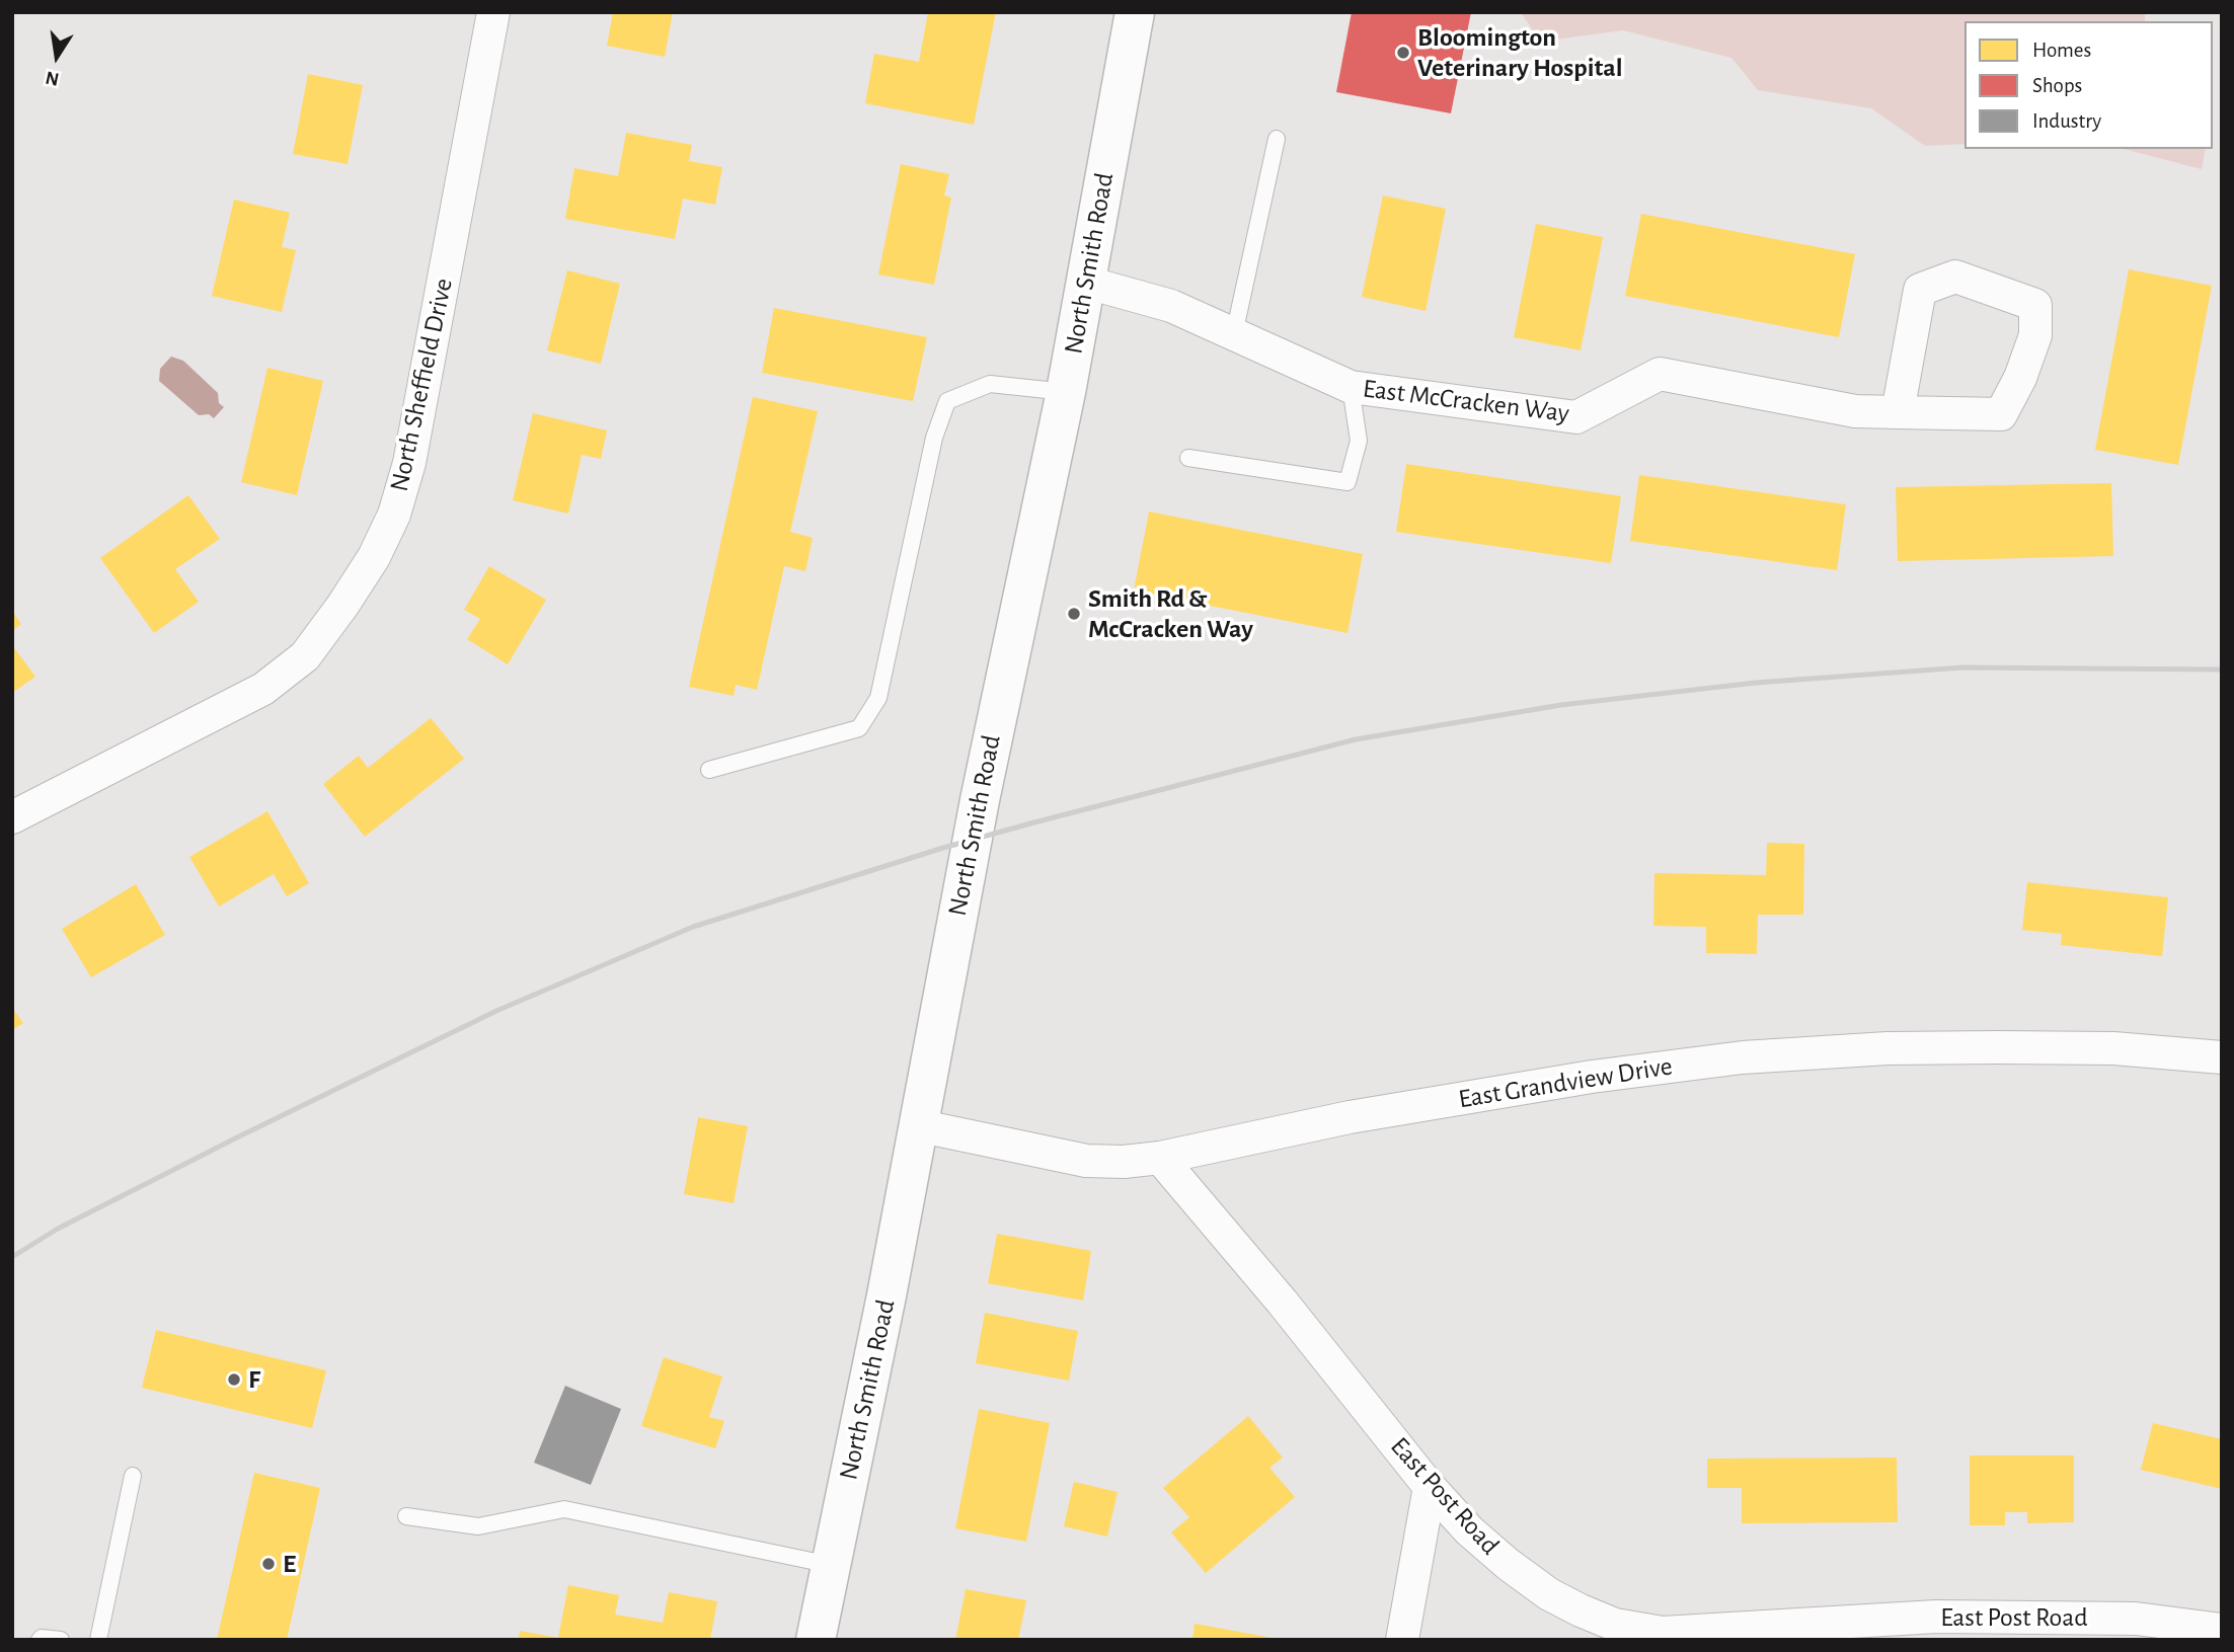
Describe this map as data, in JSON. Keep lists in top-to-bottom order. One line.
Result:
{"streets":{"main road":["North Smith Road"],"street":["North Sheffield Drive","East McCracken Way","East Grandview Drive","East Post Road"]},"crossings":[["North Smith Road","East McCracken Way"],["North Smith Road","East Grandview Drive"],["East Grandview Drive","East Post Road"]],"places":["Bloomington Veterinary Hospital","Smith Rd & McCracken Way","F","E"],"legend":["Homes","Shops","Industry"],"north":"bottom"}
